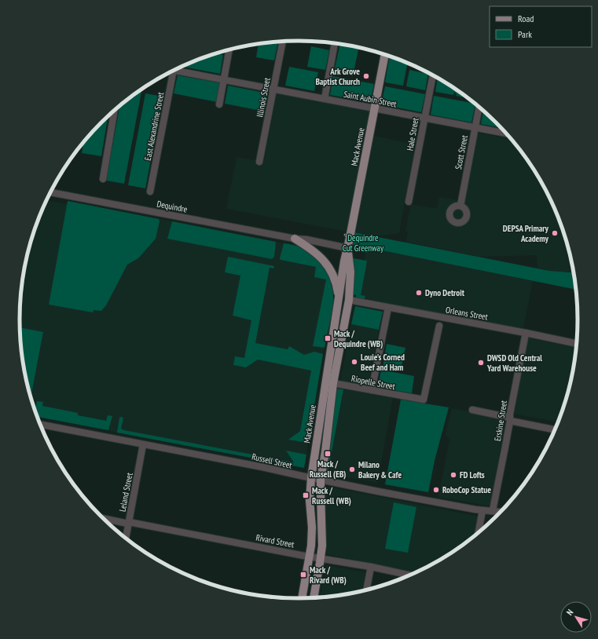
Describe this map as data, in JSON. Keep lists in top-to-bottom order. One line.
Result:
{"streets":{"main road":["Mack Avenue"],"street":["Illinois Street","Saint Aubin Street","East Alexandrine Street","Hale Street","Scott Street","Dequindre","Orleans Street","Riopelle Street","Erskine Street","Russell Street","Leland Street","Rivard Street"]},"crossings":[["Illinois Street","Saint Aubin Street"],["Saint Aubin Street","Hale Street"],["Saint Aubin Street","Mack Avenue"],["Saint Aubin Street","Scott Street"],["Mack Avenue","Dequindre"],["Mack Avenue","Orleans Street"],["Mack Avenue","Riopelle Street"],["Mack Avenue","Russell Street"],["Mack Avenue","Rivard Street"],["Orleans Street","Erskine Street"],["Erskine Street","Russell Street"],["Russell Street","Leland Street"],["Leland Street","Rivard Street"]],"parks":["Dequindre Cut Greenway"],"places":{"other":["Ark Grove Baptist Church","DEPSA Primary Academy","Dyno Detroit","Louie's Corned Beef and Ham","DWSD Old Central Yard Warehouse","Milano Bakery & Cafe","FD Lofts","RoboCop Statue"],"transit":["Mack / Dequindre (WB)","Mack / Russell (EB)","Mack / Russell (WB)","Mack / Rivard (WB)"]},"legend":["Road","Park"],"north":"top left"}
